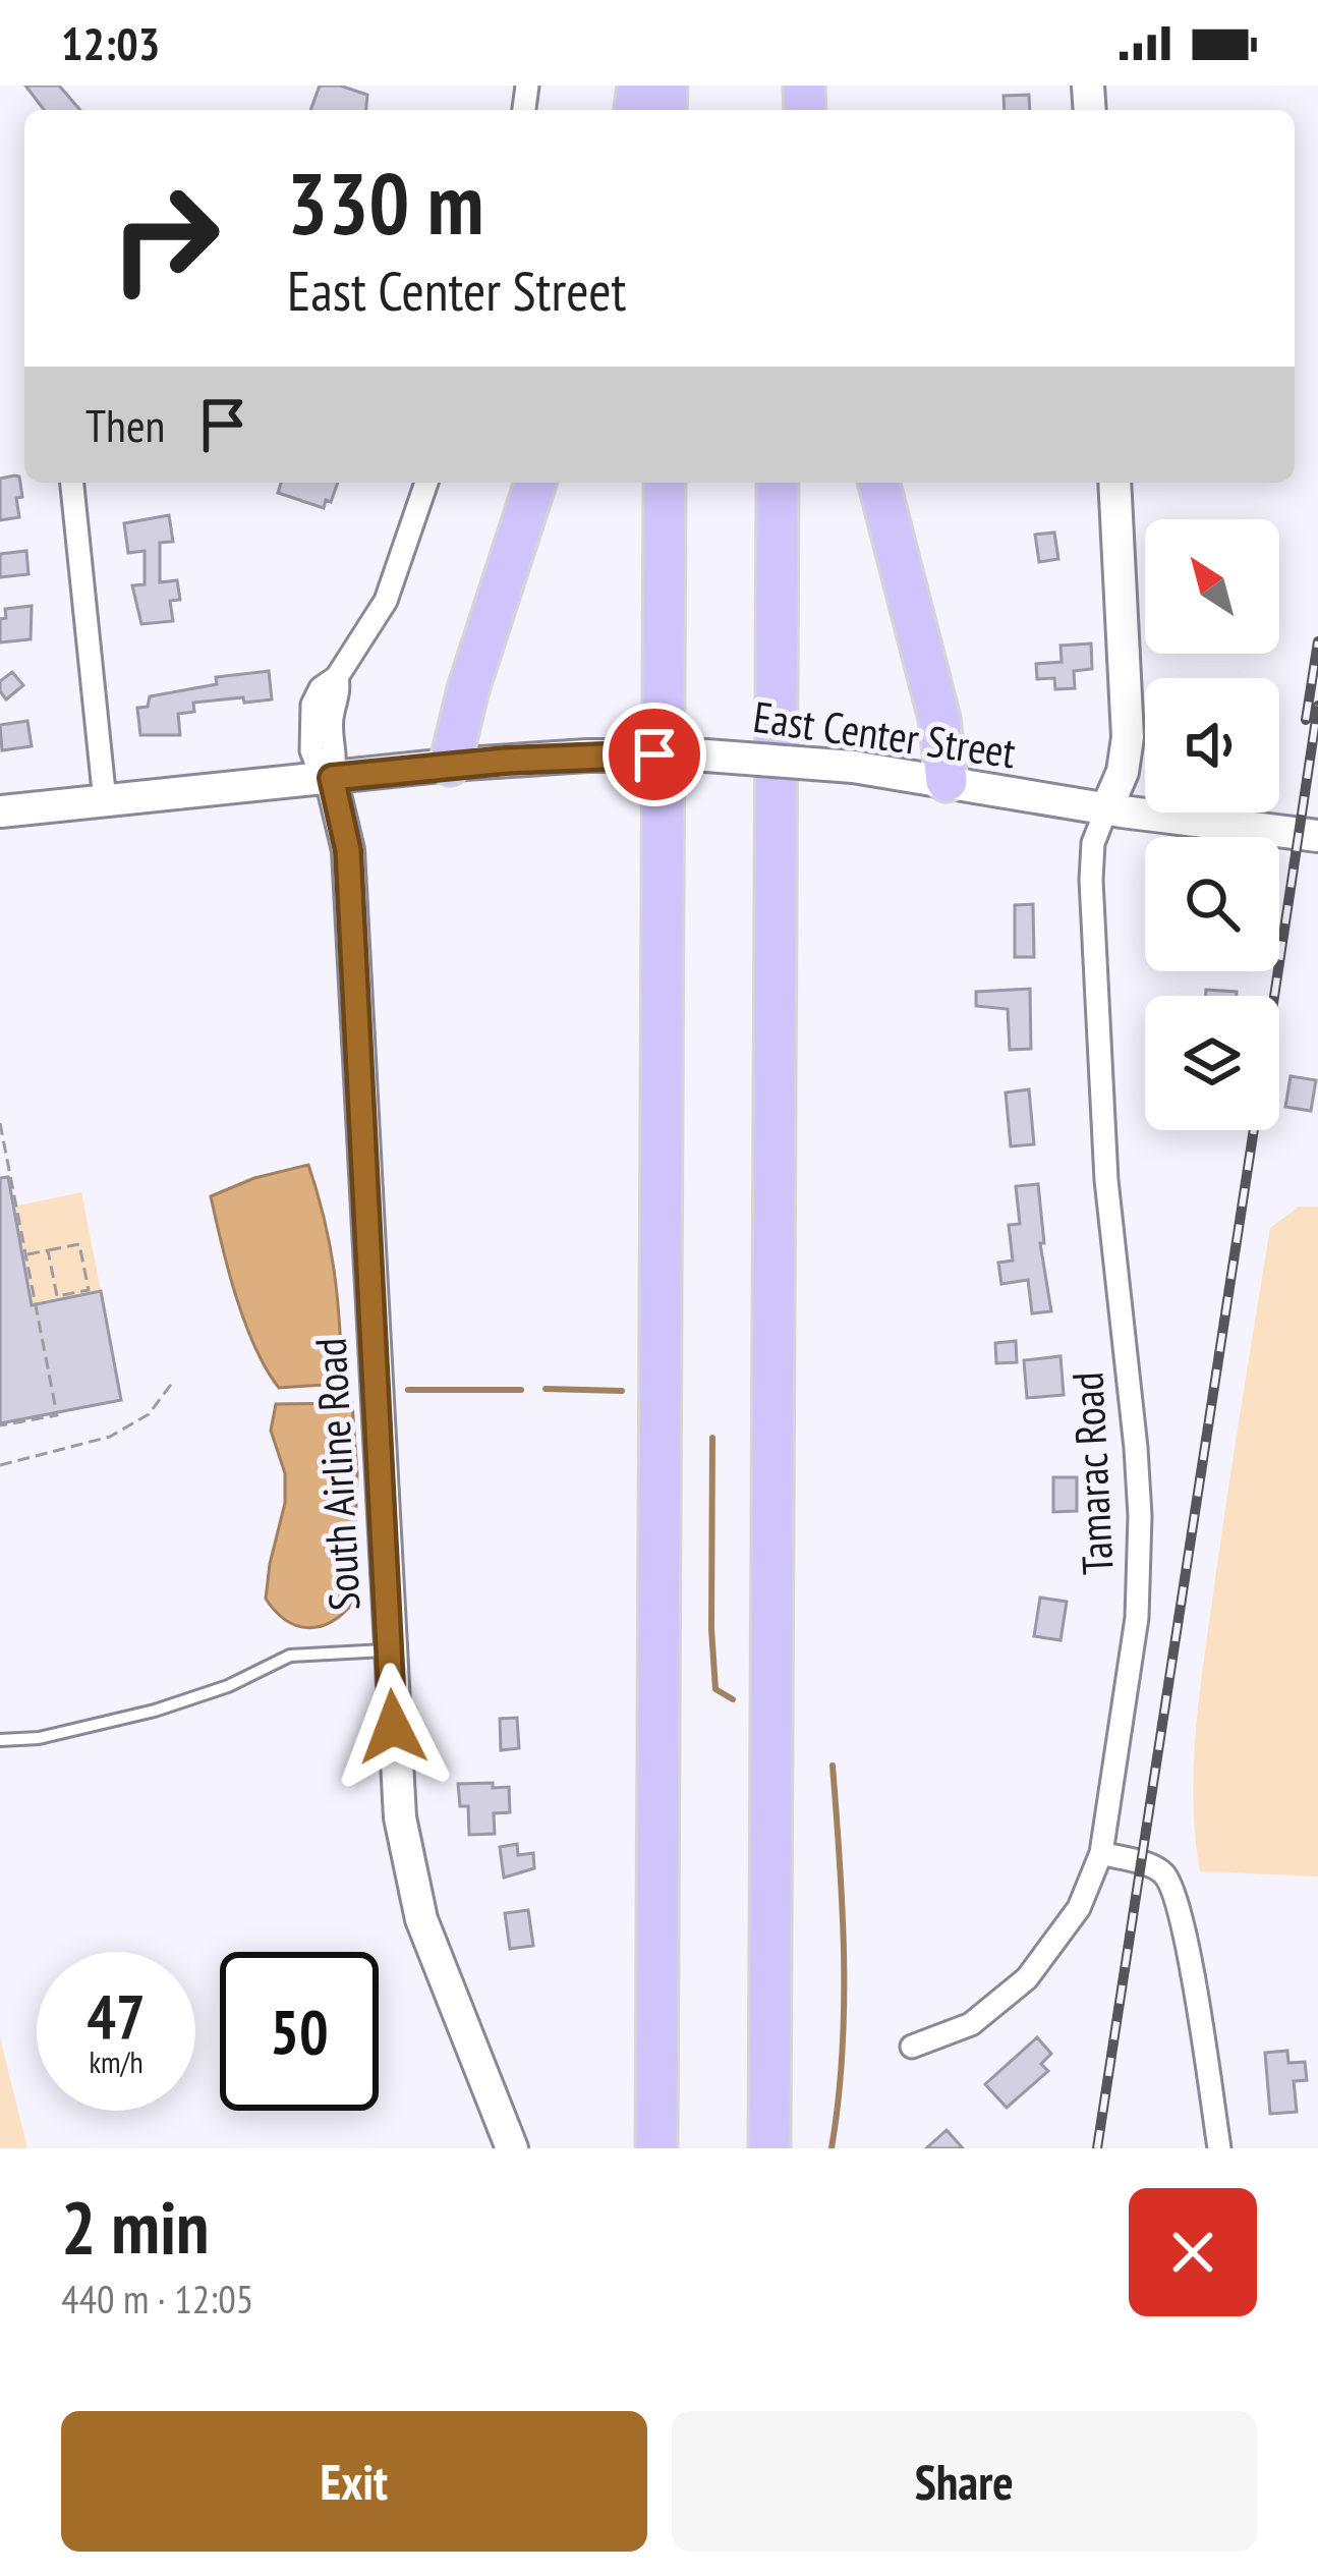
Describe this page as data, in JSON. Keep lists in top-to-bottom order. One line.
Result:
{"streets":{"main road":["East Center Street","South Airline Road"],"street":["Tamarac Road"]},"crossings":[["East Center Street","Tamarac Road"],["East Center Street","South Airline Road"]],"north":"top left","page":{"status":"12:03","turn":["330 m","East Center Street"],"then":"Then","speed":"47 km/h","limit":"50","heading":["2 min","440 m · 12:05"],"buttons":["Exit","Share"]}}
